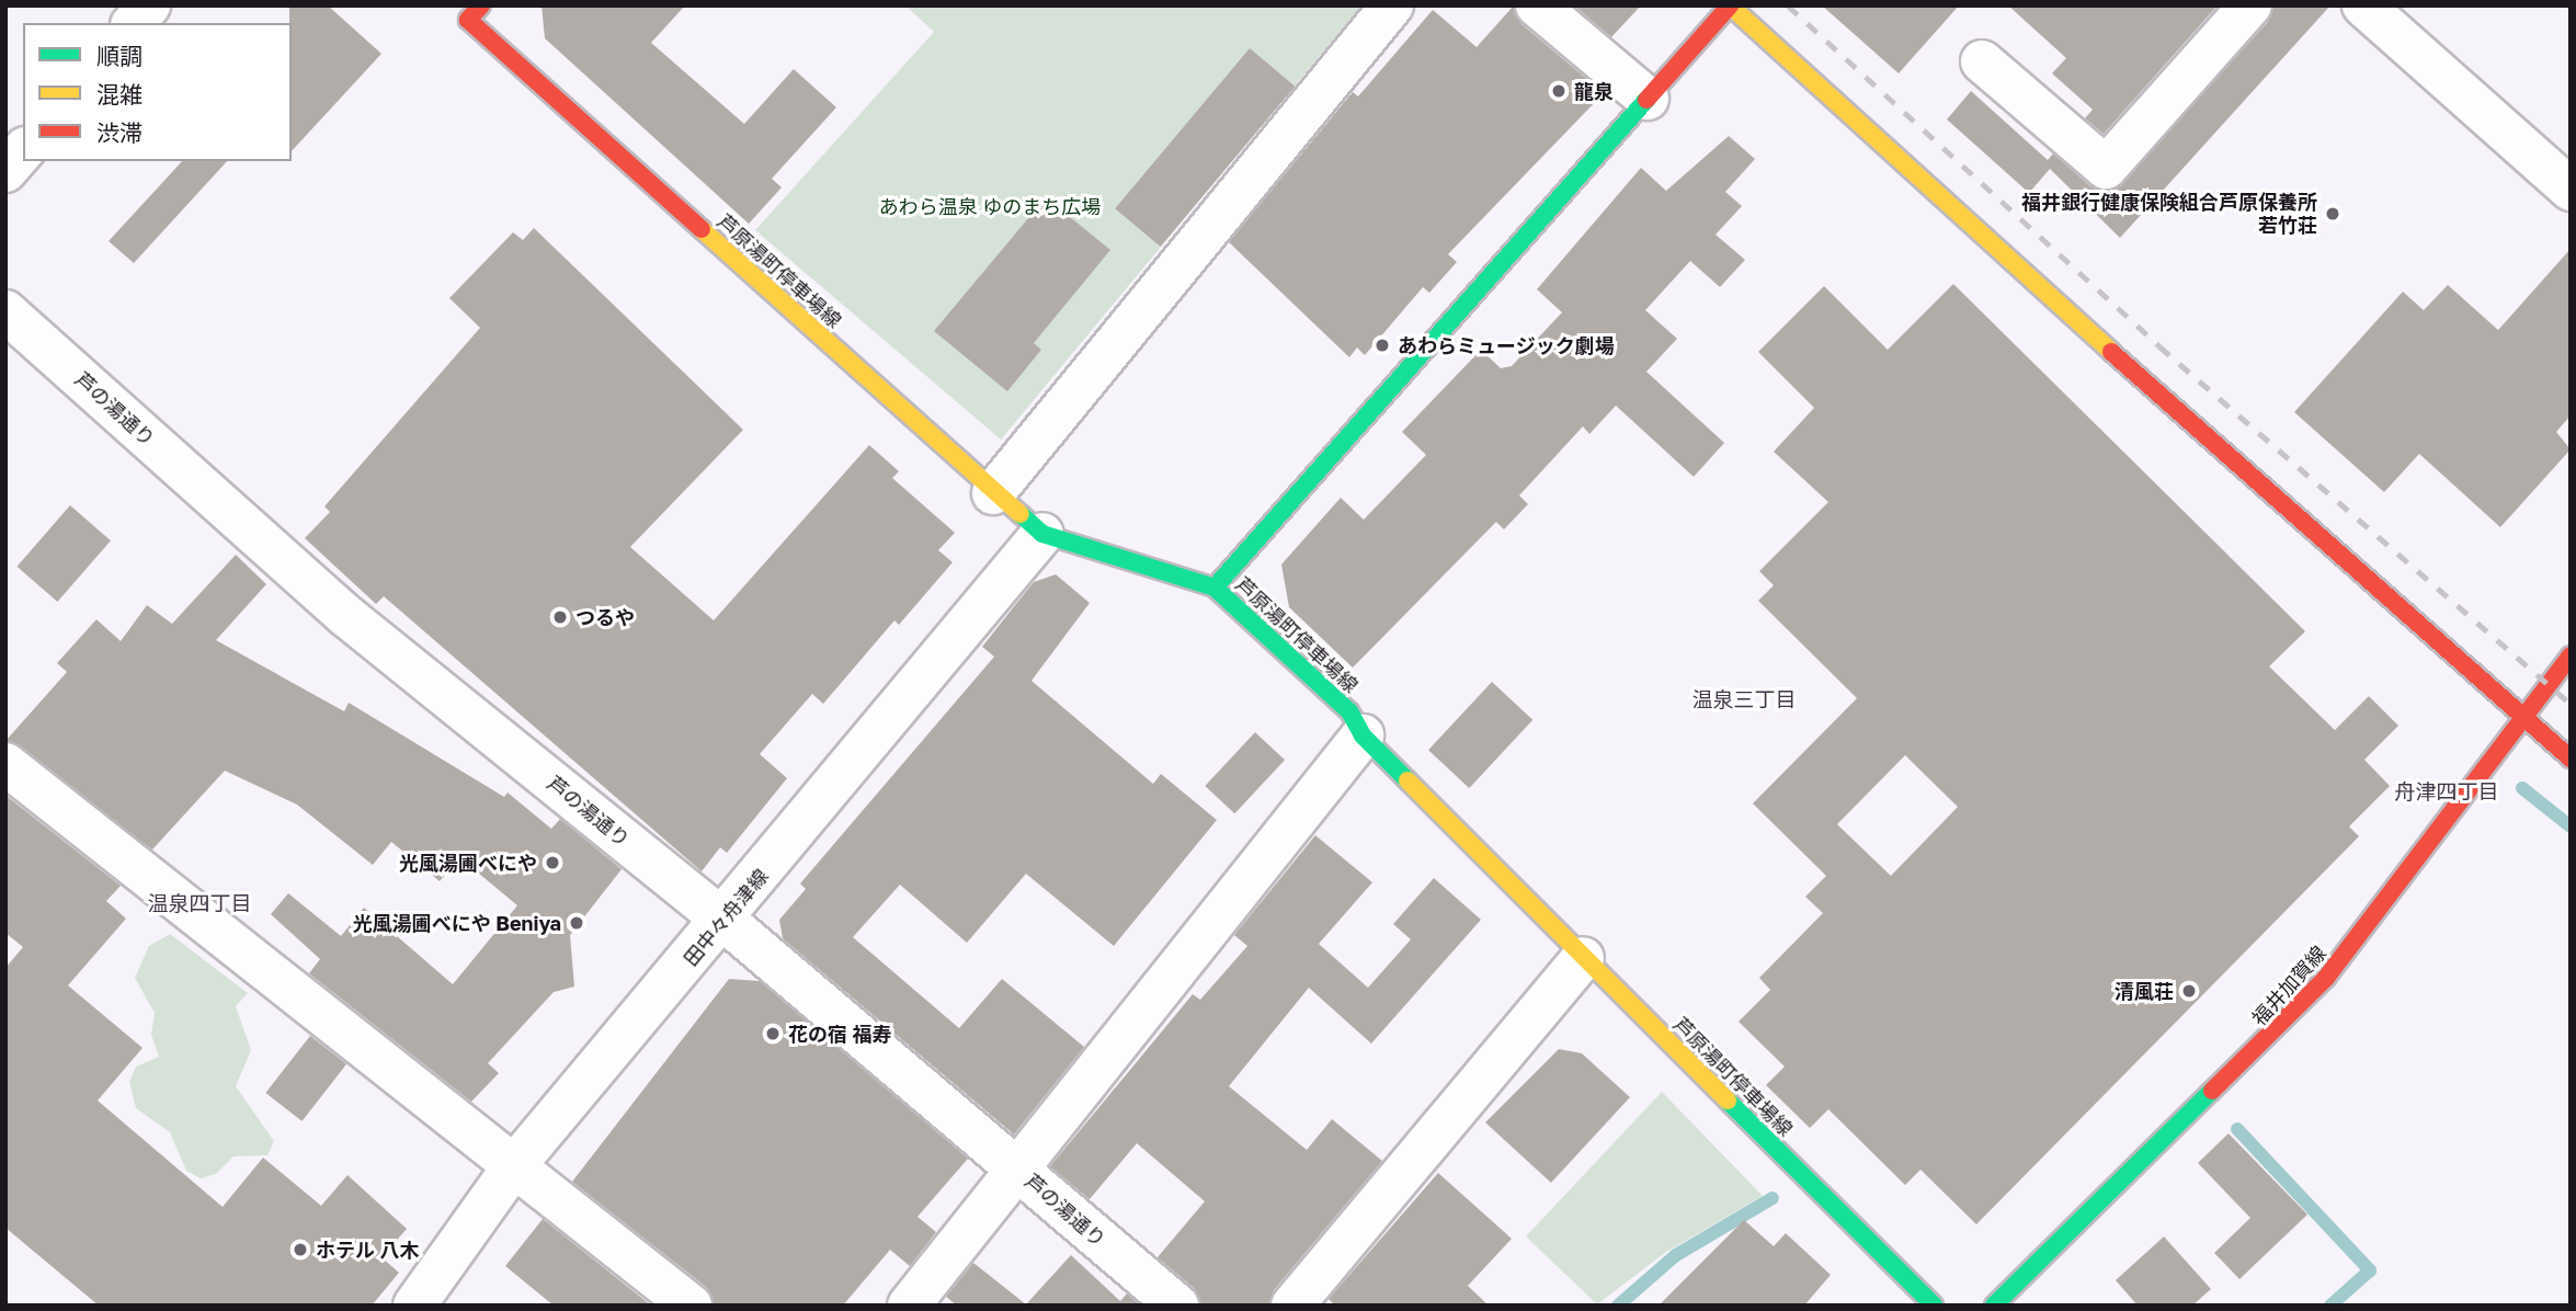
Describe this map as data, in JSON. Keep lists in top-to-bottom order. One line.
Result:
{"streets":{"main road":["芦原湯町停車場線","福井加賀線"],"street":["芦の湯通り","田中々舟津線"]},"crossings":[["芦原湯町停車場線","田中々舟津線"],["芦の湯通り","田中々舟津線"]],"districts":["温泉三丁目","舟津四丁目","温泉四丁目"],"parks":["あわら温泉 ゆのまち広場"],"places":["龍泉","福井銀行健康保険組合芦原保養所 若竹荘","あわらミュージック劇場","つるや","光風湯圃べにや","光風湯圃べにや Beniya","清風荘","花の宿 福寿","ホテル 八木"],"legend":["順調","混雑","渋滞"]}
